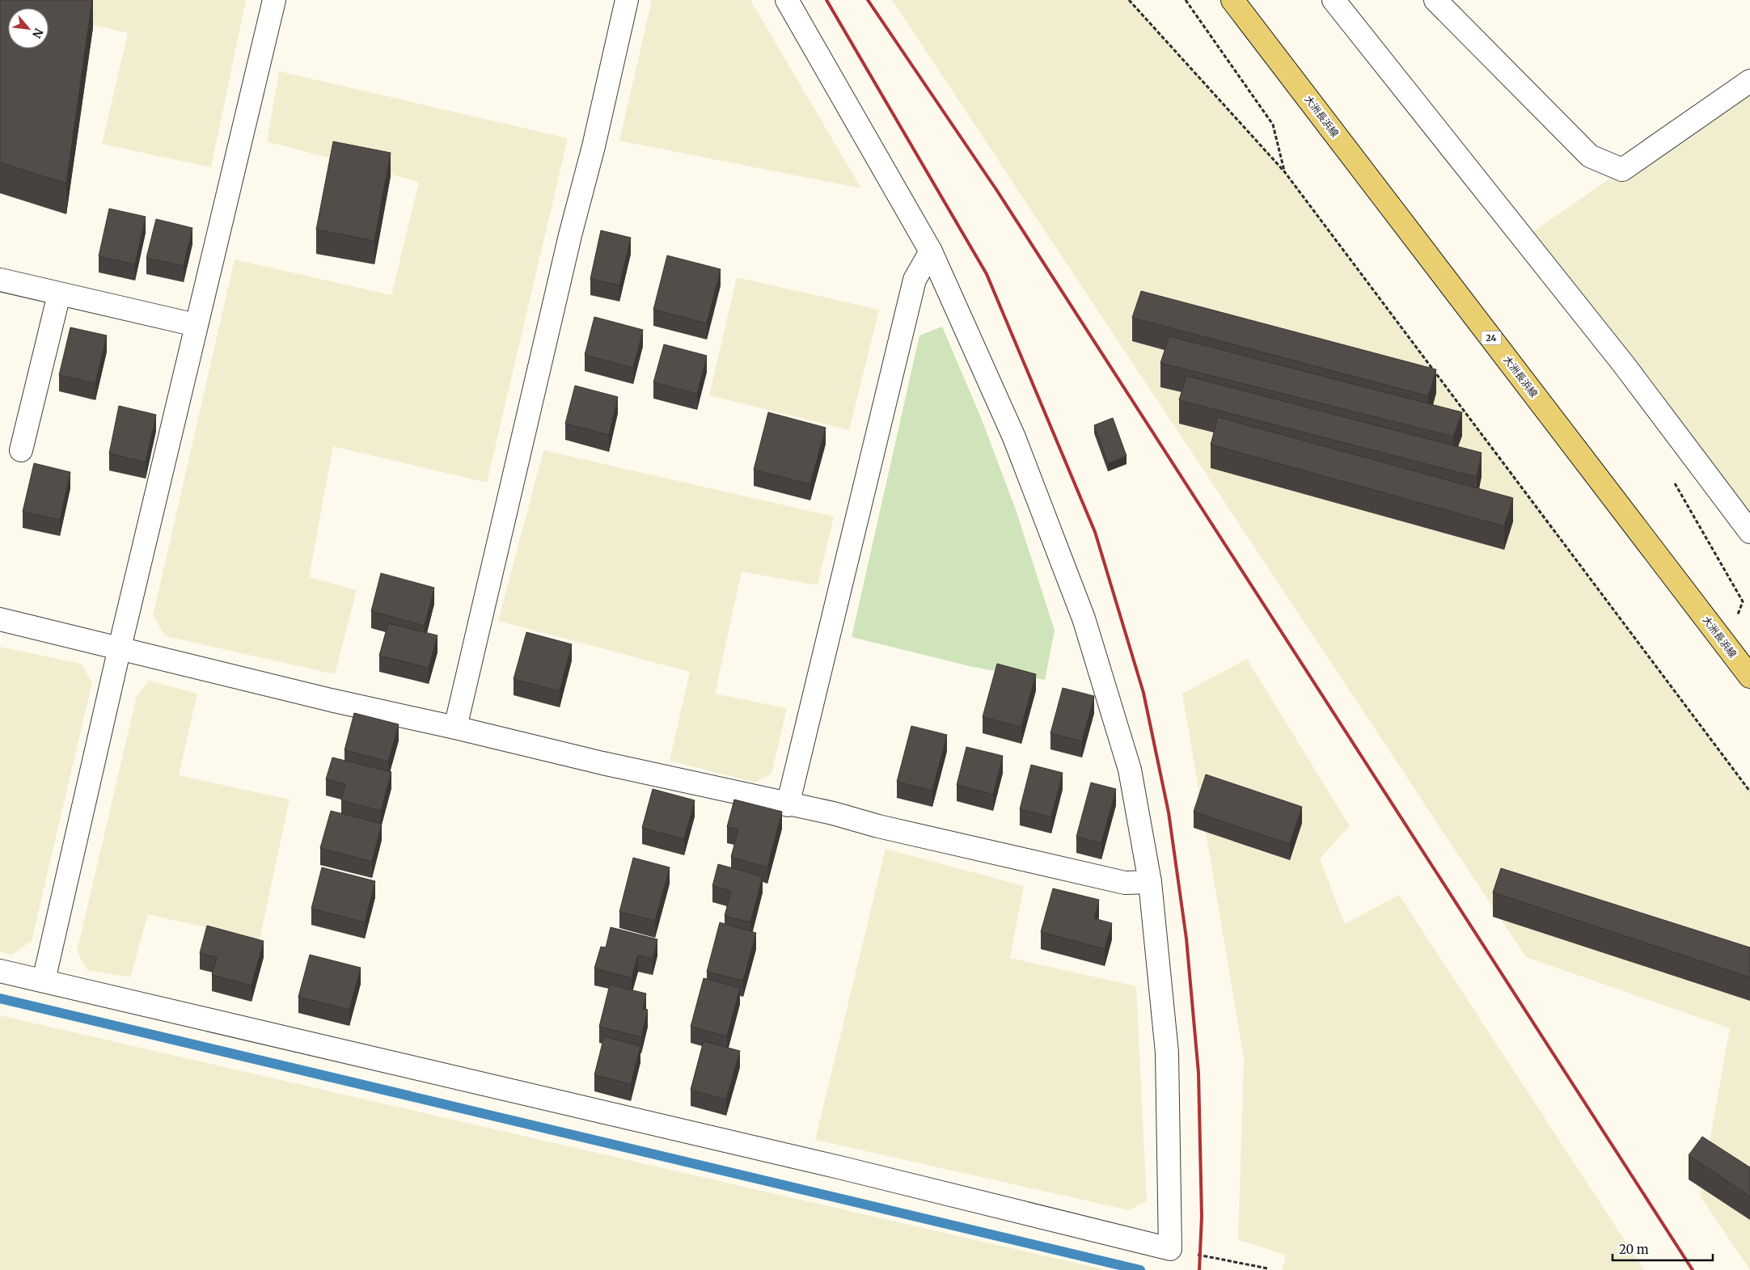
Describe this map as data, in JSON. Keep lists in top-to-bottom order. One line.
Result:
{"streets":{"main road":["大洲長浜線","24"]},"scale_bar":"20 m","north":"bottom right"}
